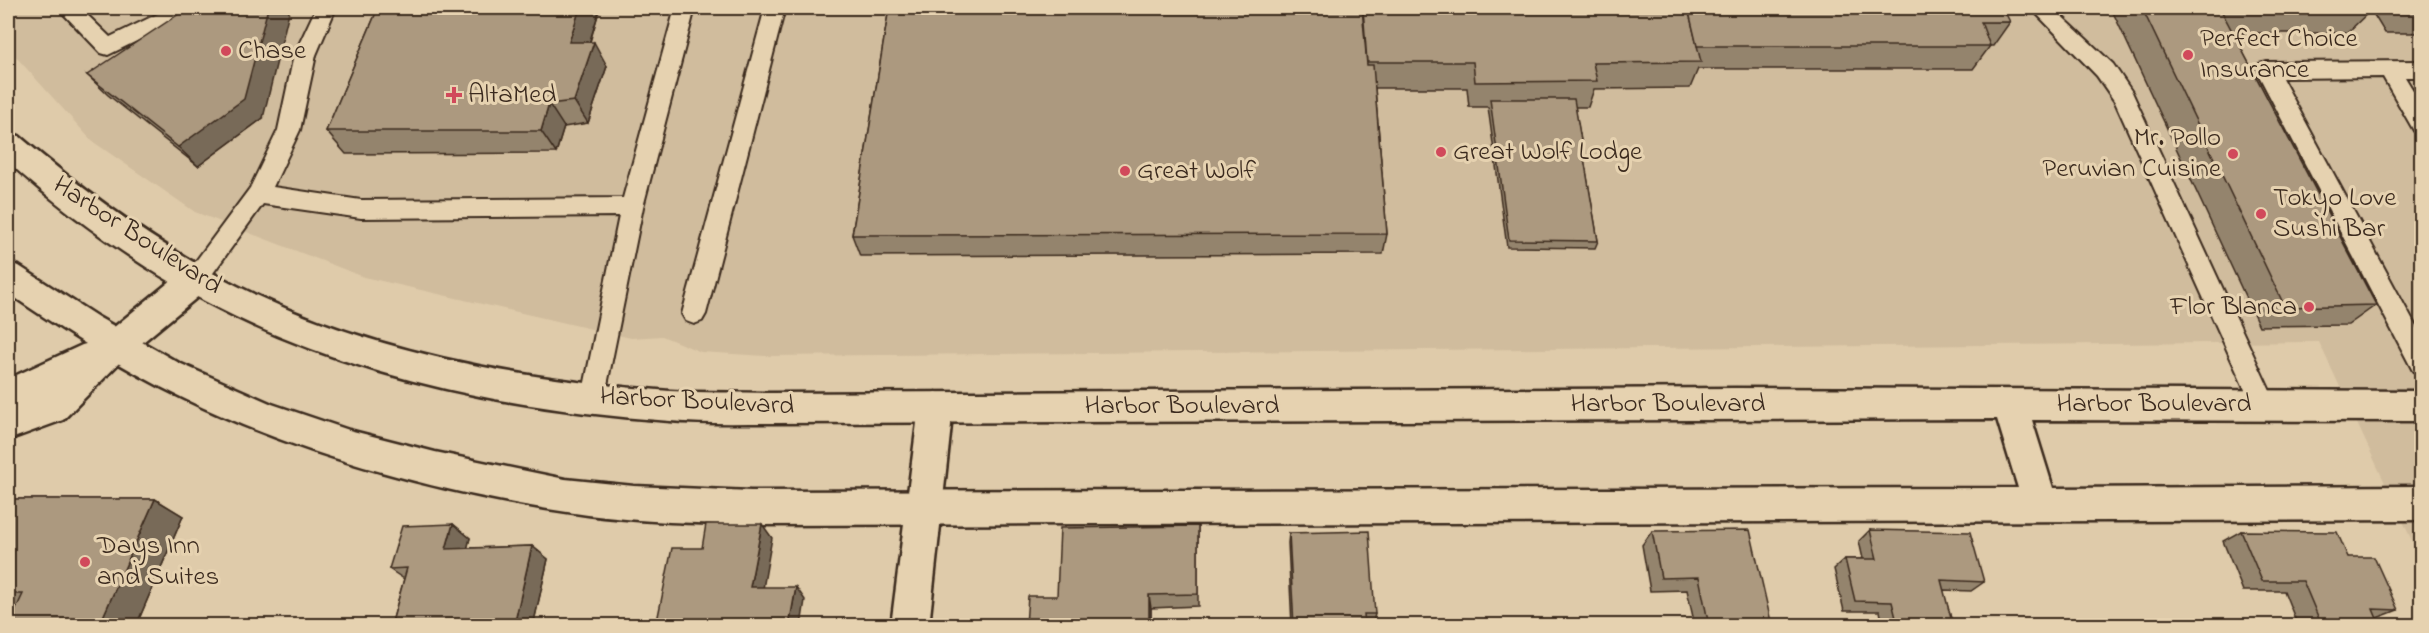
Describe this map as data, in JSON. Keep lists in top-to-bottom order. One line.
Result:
{"streets":{"main road":["Harbor Boulevard"]},"places":{"other":["Chase","Perfect Choice Insurance","Great Wolf Lodge","Mr. Pollo Peruvian Cuisine","Great Wolf","Tokyo Love Sushi Bar","Flor Blanca","Days Inn and Suites"],"health":["AltaMed"]}}
